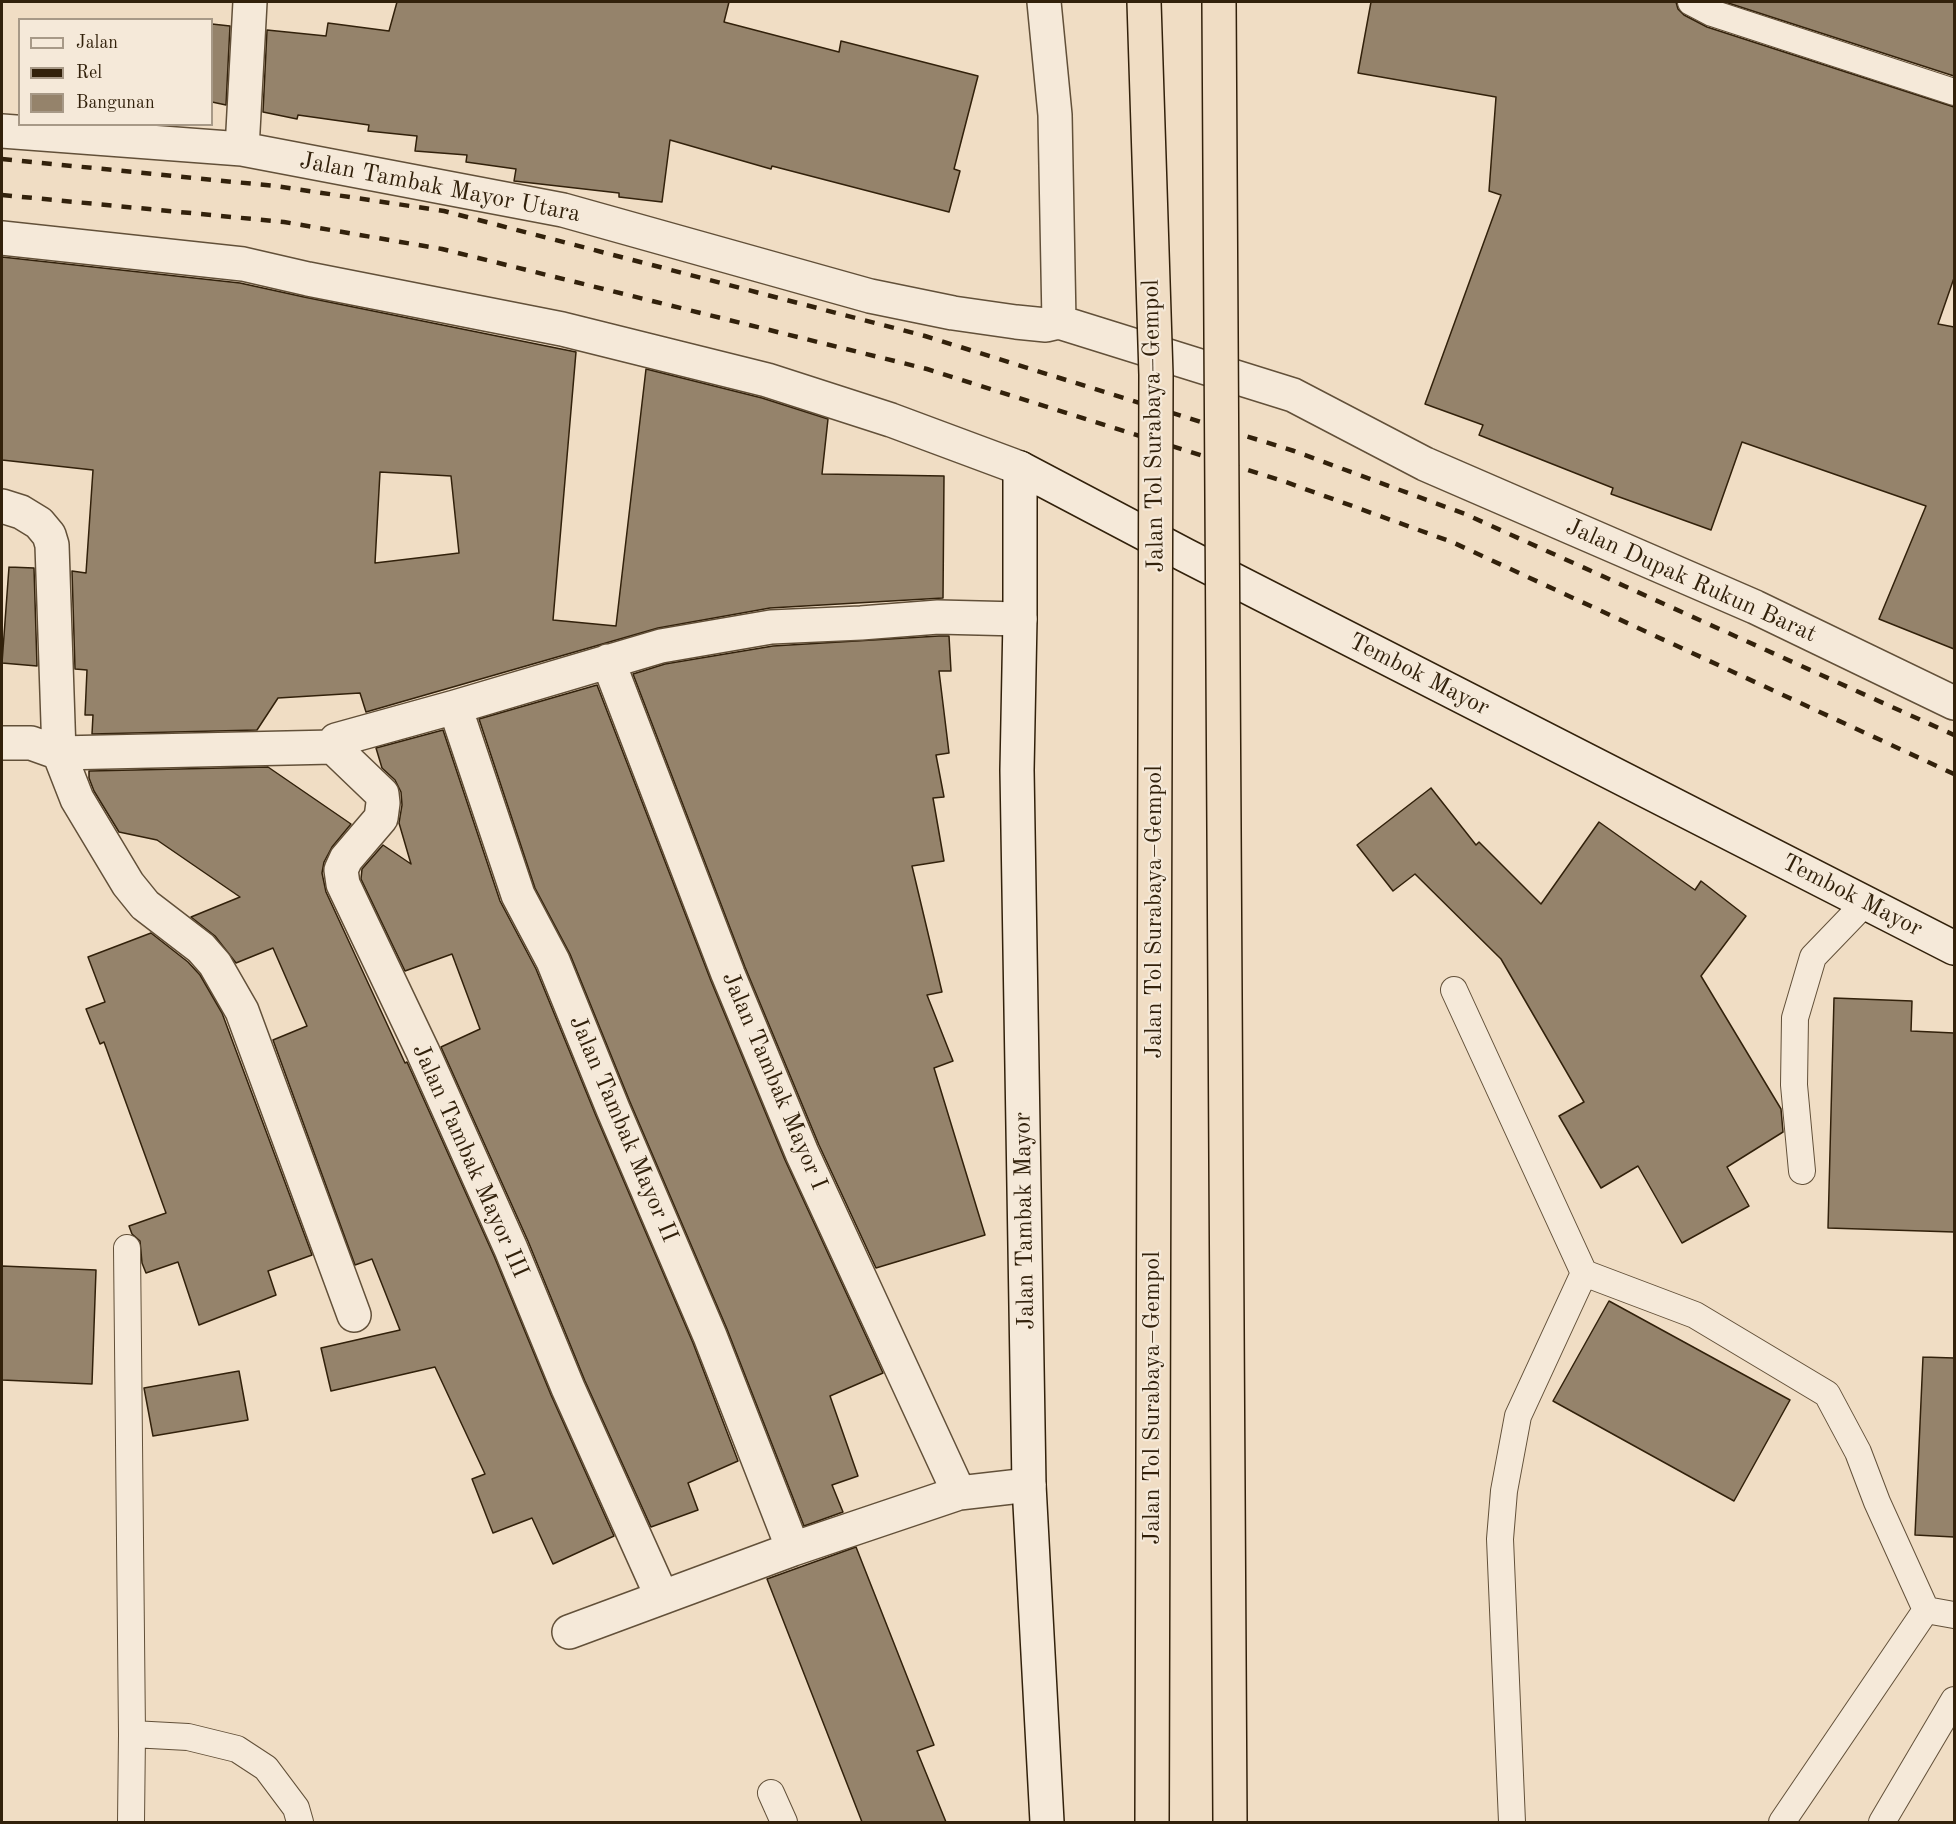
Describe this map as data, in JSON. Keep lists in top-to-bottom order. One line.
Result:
{"streets":{"highway":["Jalan Tol Surabaya–Gempol"],"street":["Jalan Tambak Mayor Utara","Jalan Dupak Rukun Barat","Tembok Mayor","Jalan Tambak Mayor I","Jalan Tambak Mayor II","Jalan Tambak Mayor III","Jalan Tambak Mayor"]},"crossings":[["Jalan Tambak Mayor Utara","Jalan Dupak Rukun Barat"]],"legend":["Jalan","Rel","Bangunan"]}
